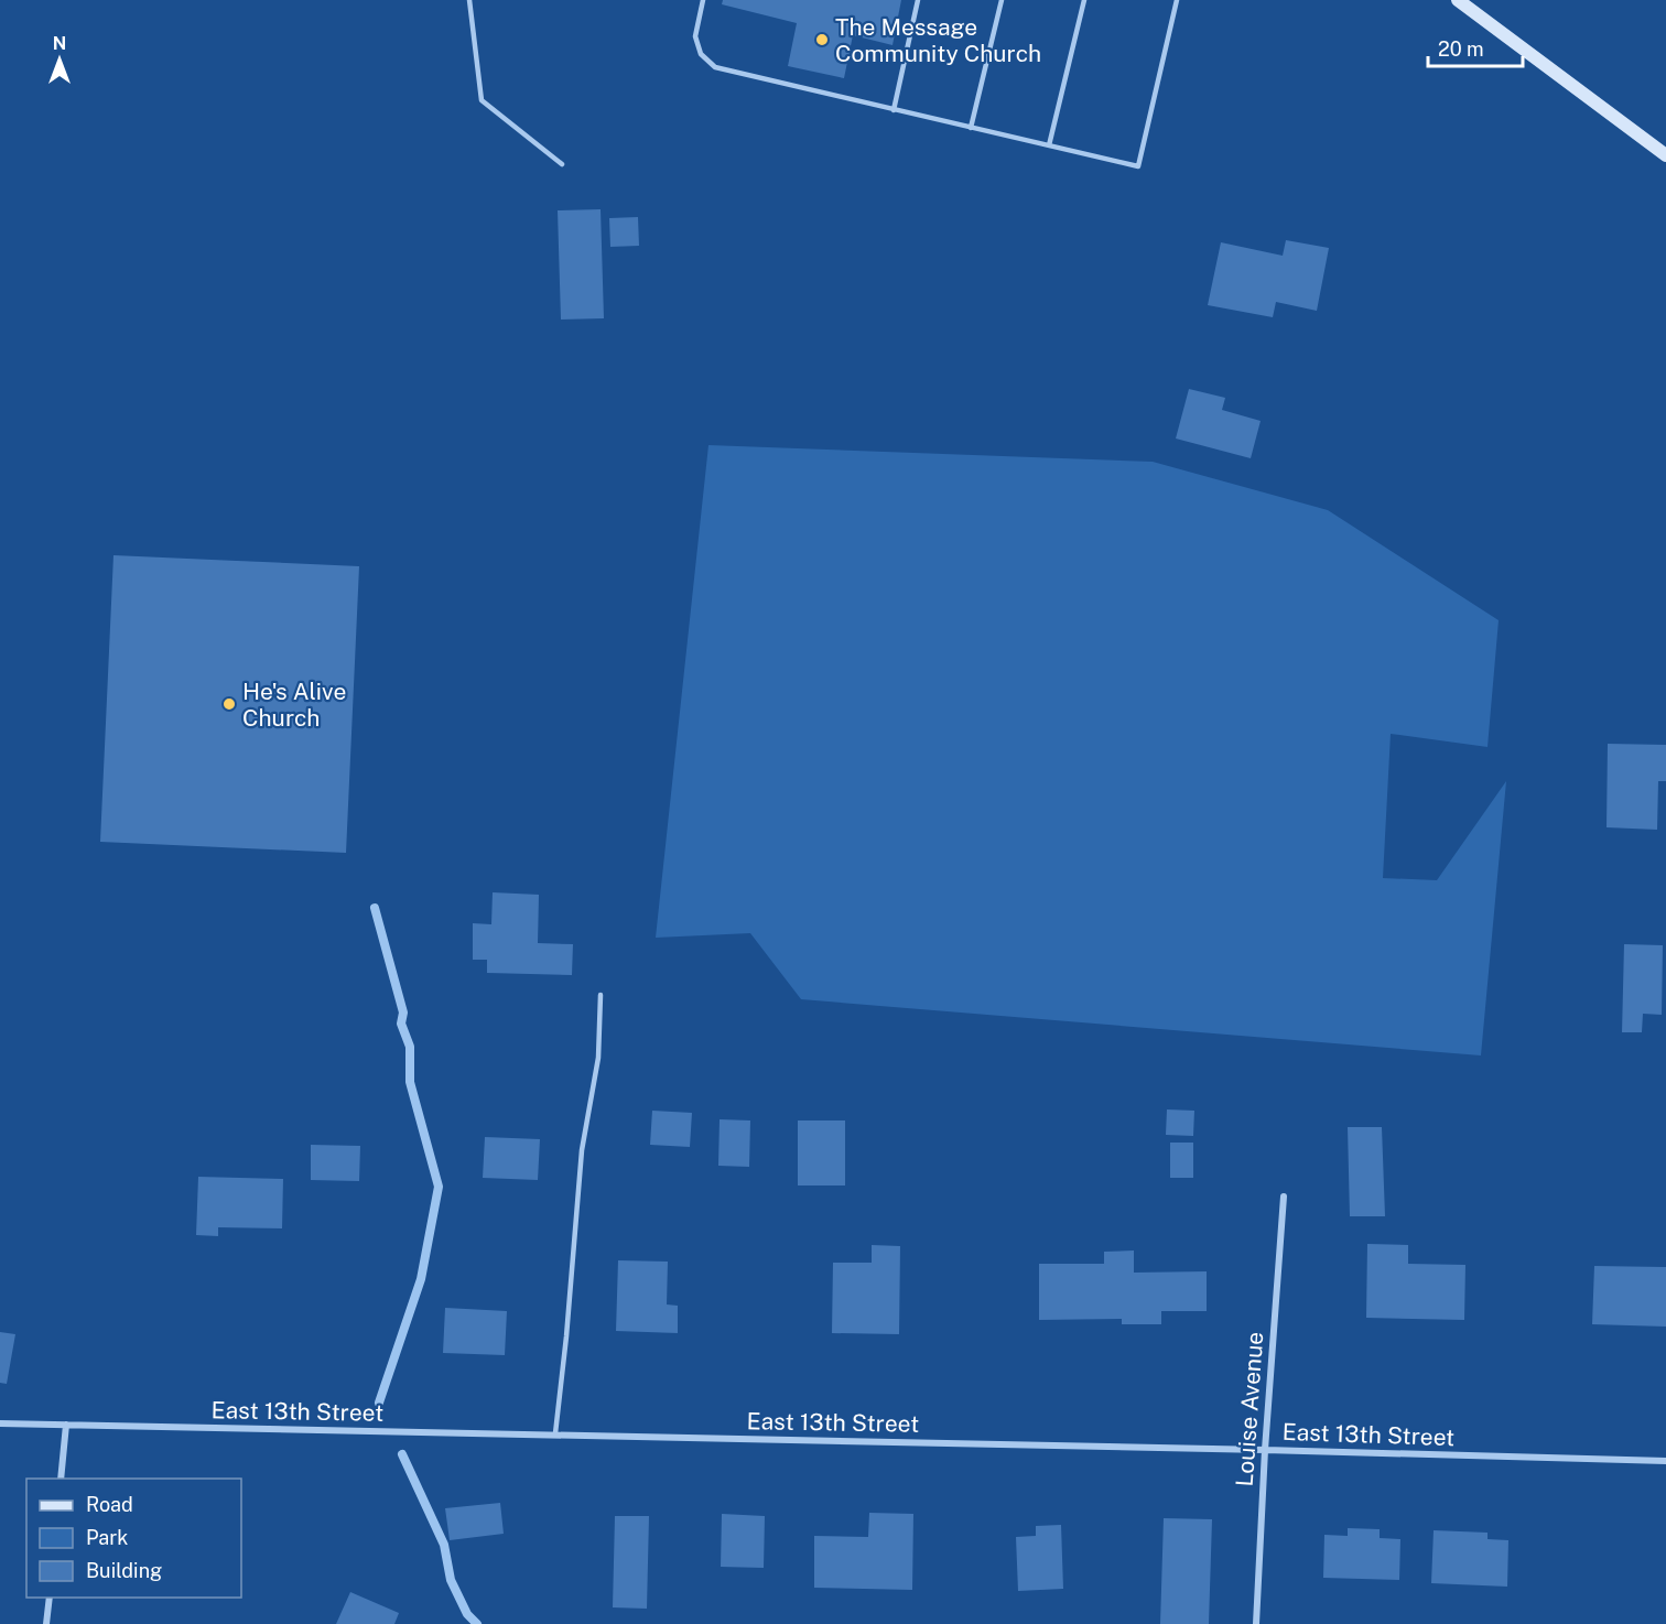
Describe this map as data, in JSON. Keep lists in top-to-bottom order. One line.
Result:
{"streets":{"street":["Louise Avenue","East 13th Street"]},"crossings":[["Louise Avenue","East 13th Street"]],"places":["The Message Community Church","He's Alive Church"],"legend":["Road","Park","Building"],"scale_bar":"20 m","north":"top"}
